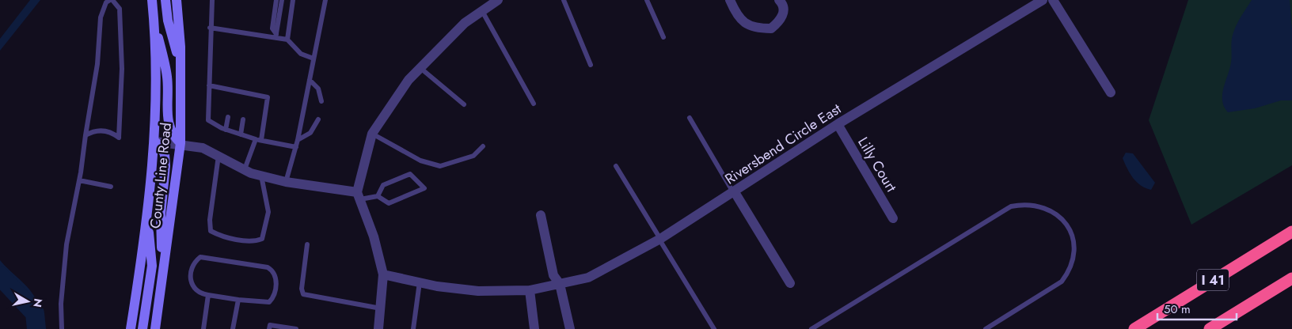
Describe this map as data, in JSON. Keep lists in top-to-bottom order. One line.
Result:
{"streets":{"highway":["I 41"],"main road":["County Line Road"],"street":["Riversbend Circle East","Lilly Court"]},"crossings":[["Riversbend Circle East","Lilly Court"]],"scale_bar":"50 m","north":"right"}
